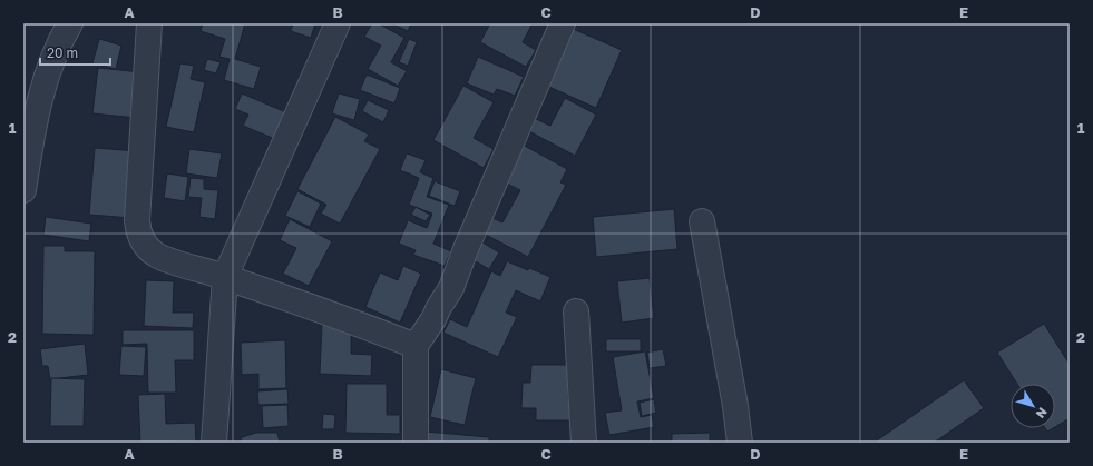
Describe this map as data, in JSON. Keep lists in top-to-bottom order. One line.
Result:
{"scale_bar":"20 m","north":"bottom right","grid":{"columns":["A","B","C","D","E"],"rows":["1","2"]}}
